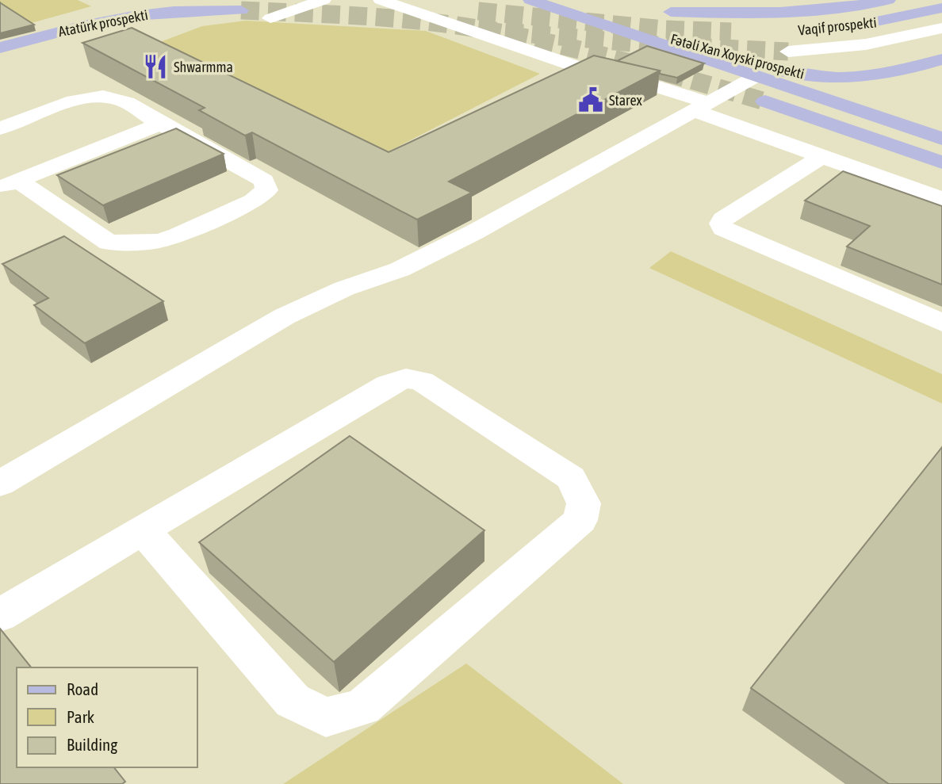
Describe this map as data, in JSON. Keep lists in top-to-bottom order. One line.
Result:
{"streets":{"main road":["Atatürk prospekti","Vaqif prospekti","Fətəli Xan Xoyski prospekti"]},"places":{"restaurant":["Shwarmma"],"public building":["Starex"]},"legend":["Road","Park","Building"]}
